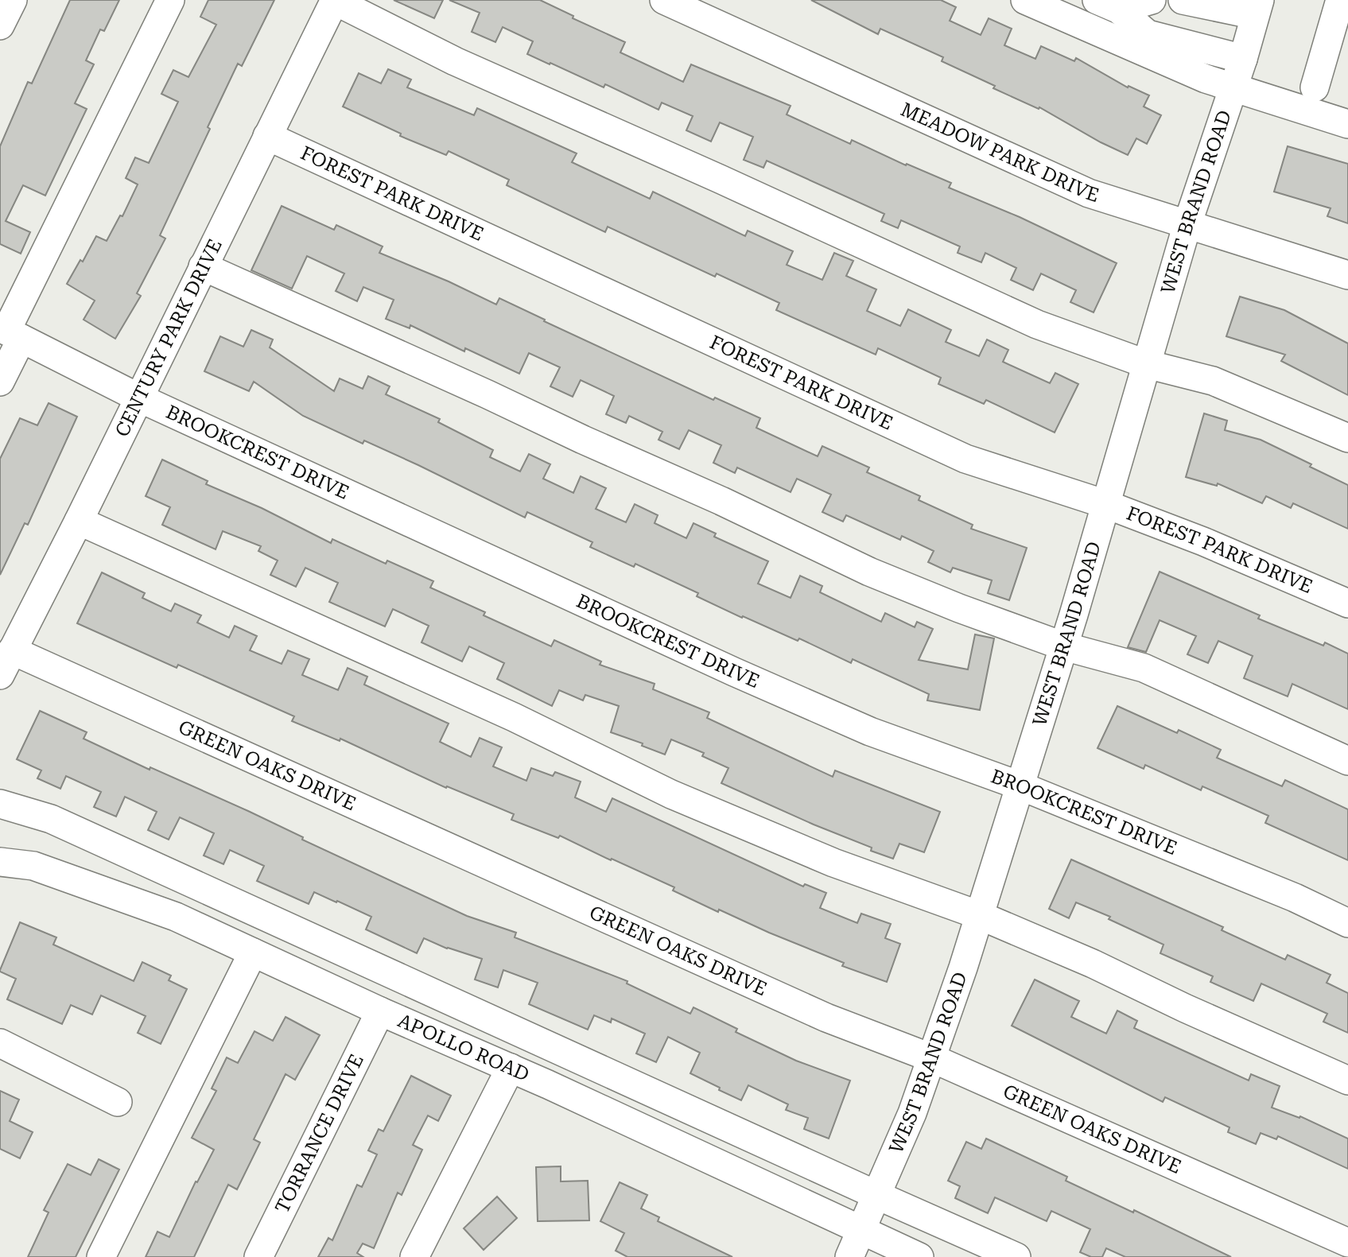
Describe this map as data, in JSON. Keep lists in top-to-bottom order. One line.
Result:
{"streets":{"street":["MEADOW PARK DRIVE","FOREST PARK DRIVE","WEST BRAND ROAD","CENTURY PARK DRIVE","BROOKCREST DRIVE","GREEN OAKS DRIVE","APOLLO ROAD","TORRANCE DRIVE"]},"crossings":[["MEADOW PARK DRIVE","WEST BRAND ROAD"],["FOREST PARK DRIVE","WEST BRAND ROAD"],["FOREST PARK DRIVE","CENTURY PARK DRIVE"],["WEST BRAND ROAD","BROOKCREST DRIVE"],["WEST BRAND ROAD","GREEN OAKS DRIVE"],["WEST BRAND ROAD","APOLLO ROAD"],["CENTURY PARK DRIVE","BROOKCREST DRIVE"],["CENTURY PARK DRIVE","GREEN OAKS DRIVE"],["APOLLO ROAD","TORRANCE DRIVE"]]}
